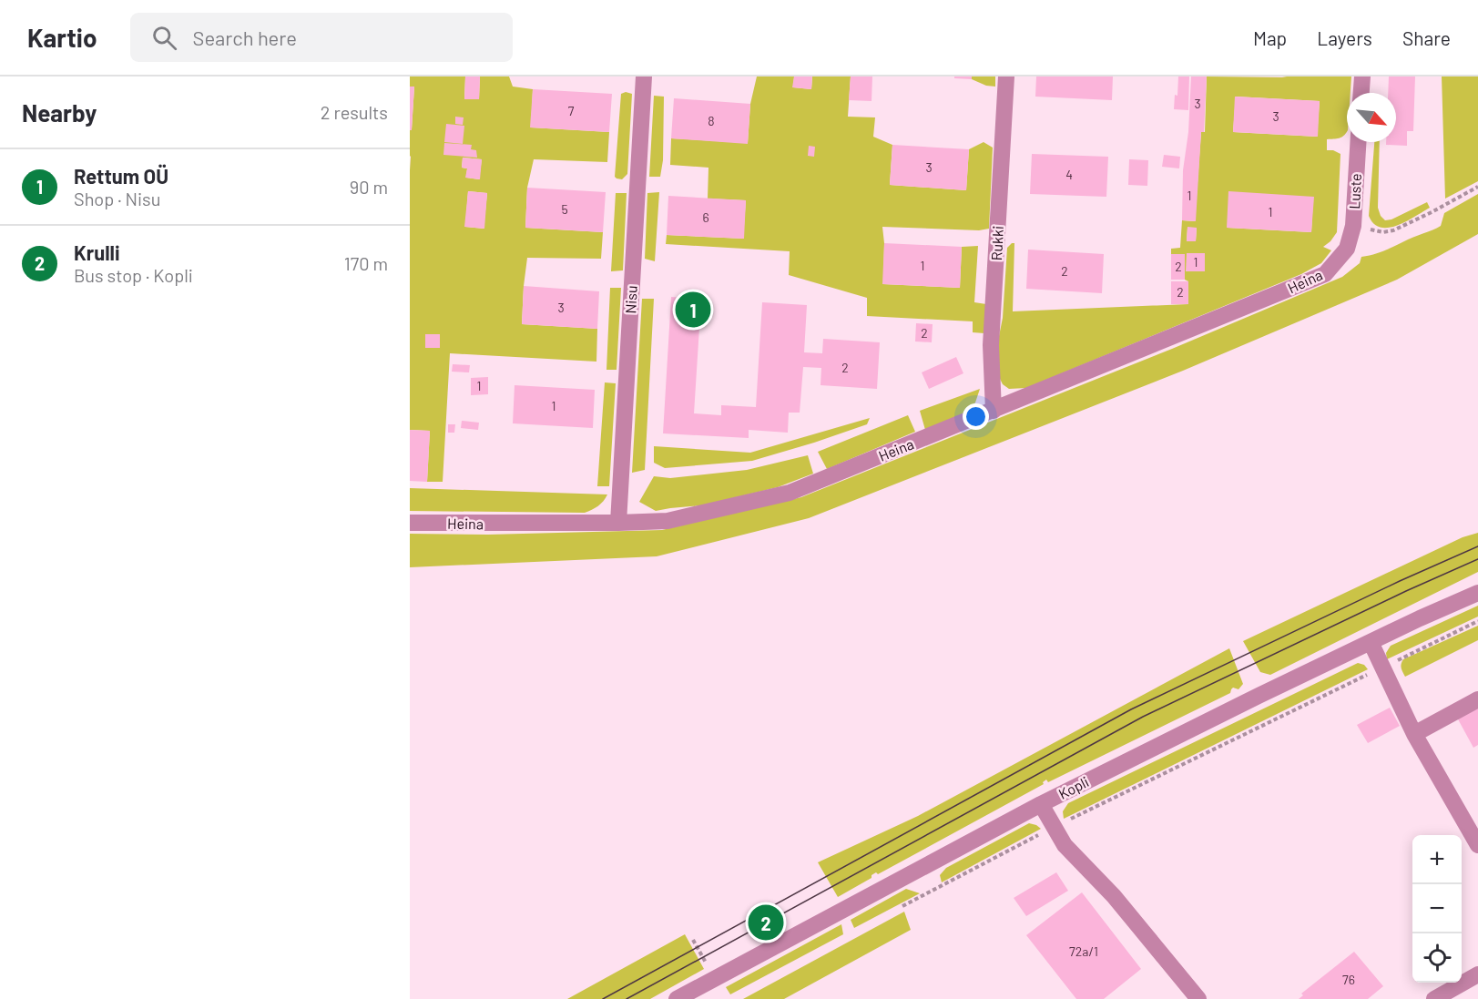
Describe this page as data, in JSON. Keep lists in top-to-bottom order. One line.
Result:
{"streets":{"street":["Luste","Rukki","Heina","Nisu","Kopli"]},"crossings":[["Luste","Heina"],["Rukki","Heina"],["Heina","Nisu"]],"house_numbers":["3","7","3","8","3","4","1","5","1","6","1","1","2","2","2","3","2","2","1","1","72a/1","76"],"north":"bottom right","page":{"header":"Kartio","search":"Search here","nav":["Map","Layers","Share"],"heading":["Nearby","2 results"],"list":[{"mark":"1","name":"Rettum OÜ","note":"Shop · Nisu","value":"90 m"},{"mark":"2","name":"Krulli","note":"Bus stop · Kopli","value":"170 m"}],"pins":["1","2"],"map_buttons":["+","−"]}}
